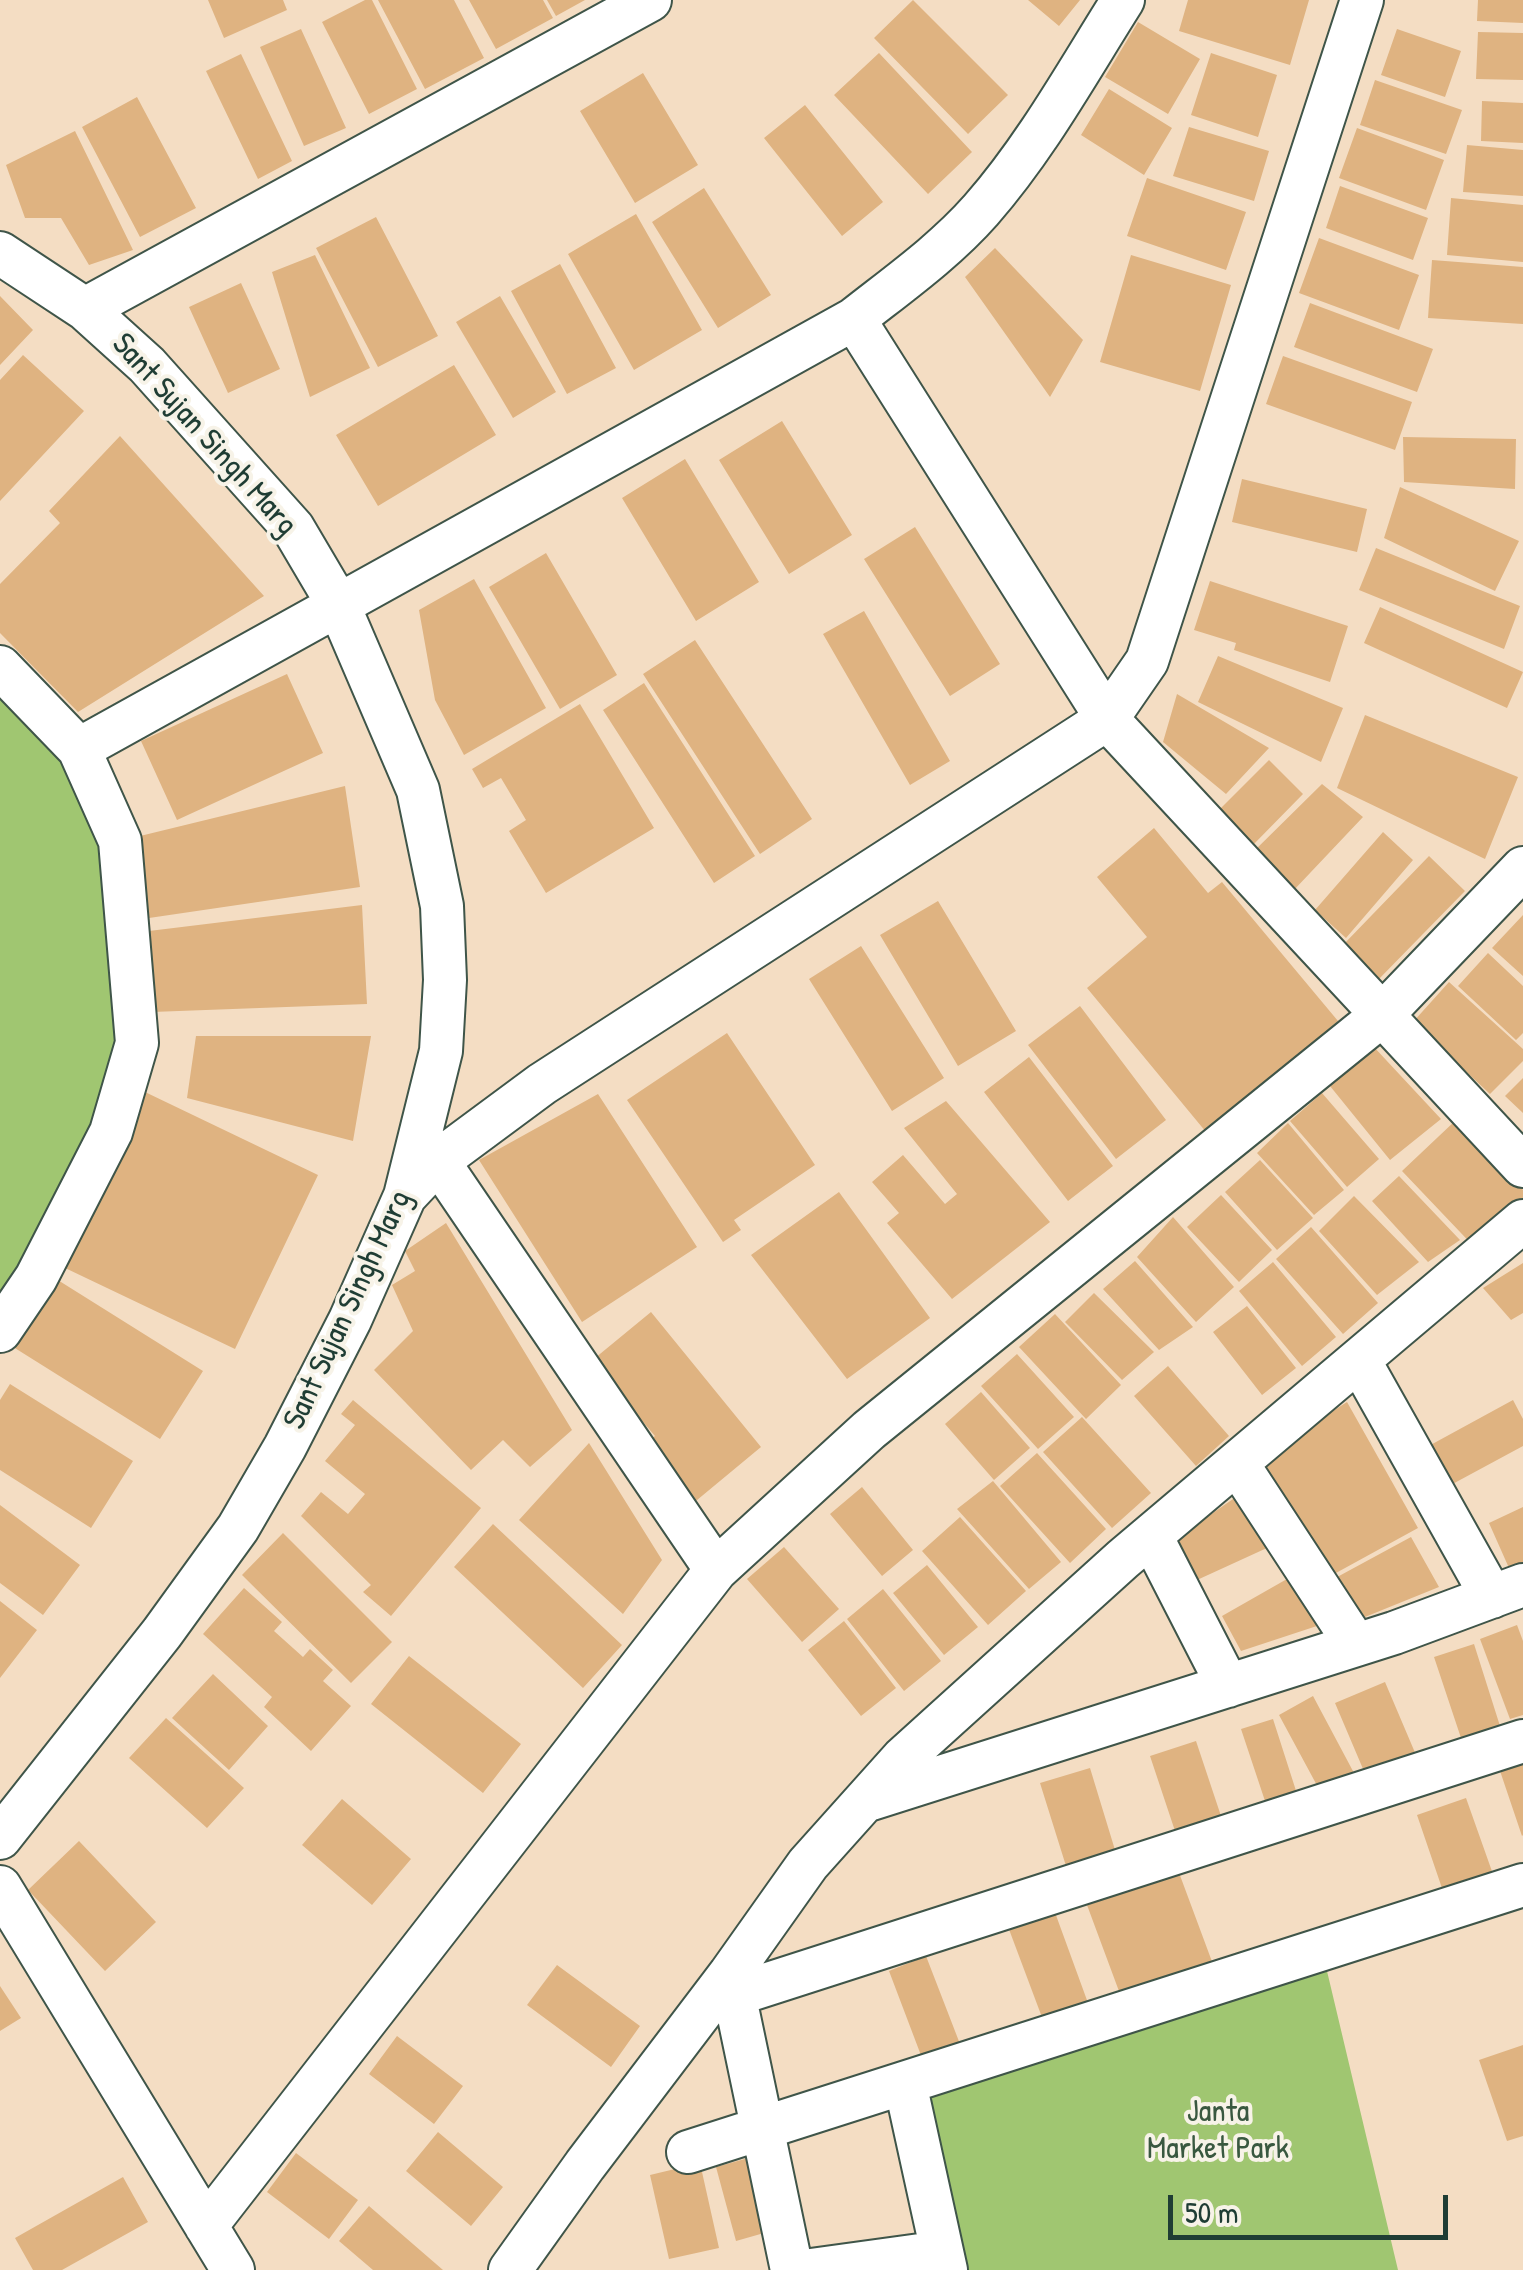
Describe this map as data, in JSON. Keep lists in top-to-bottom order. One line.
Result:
{"streets":{"street":["Sant Sujan Singh Marg"]},"parks":["Janta Market Park"],"scale_bar":"50 m"}
